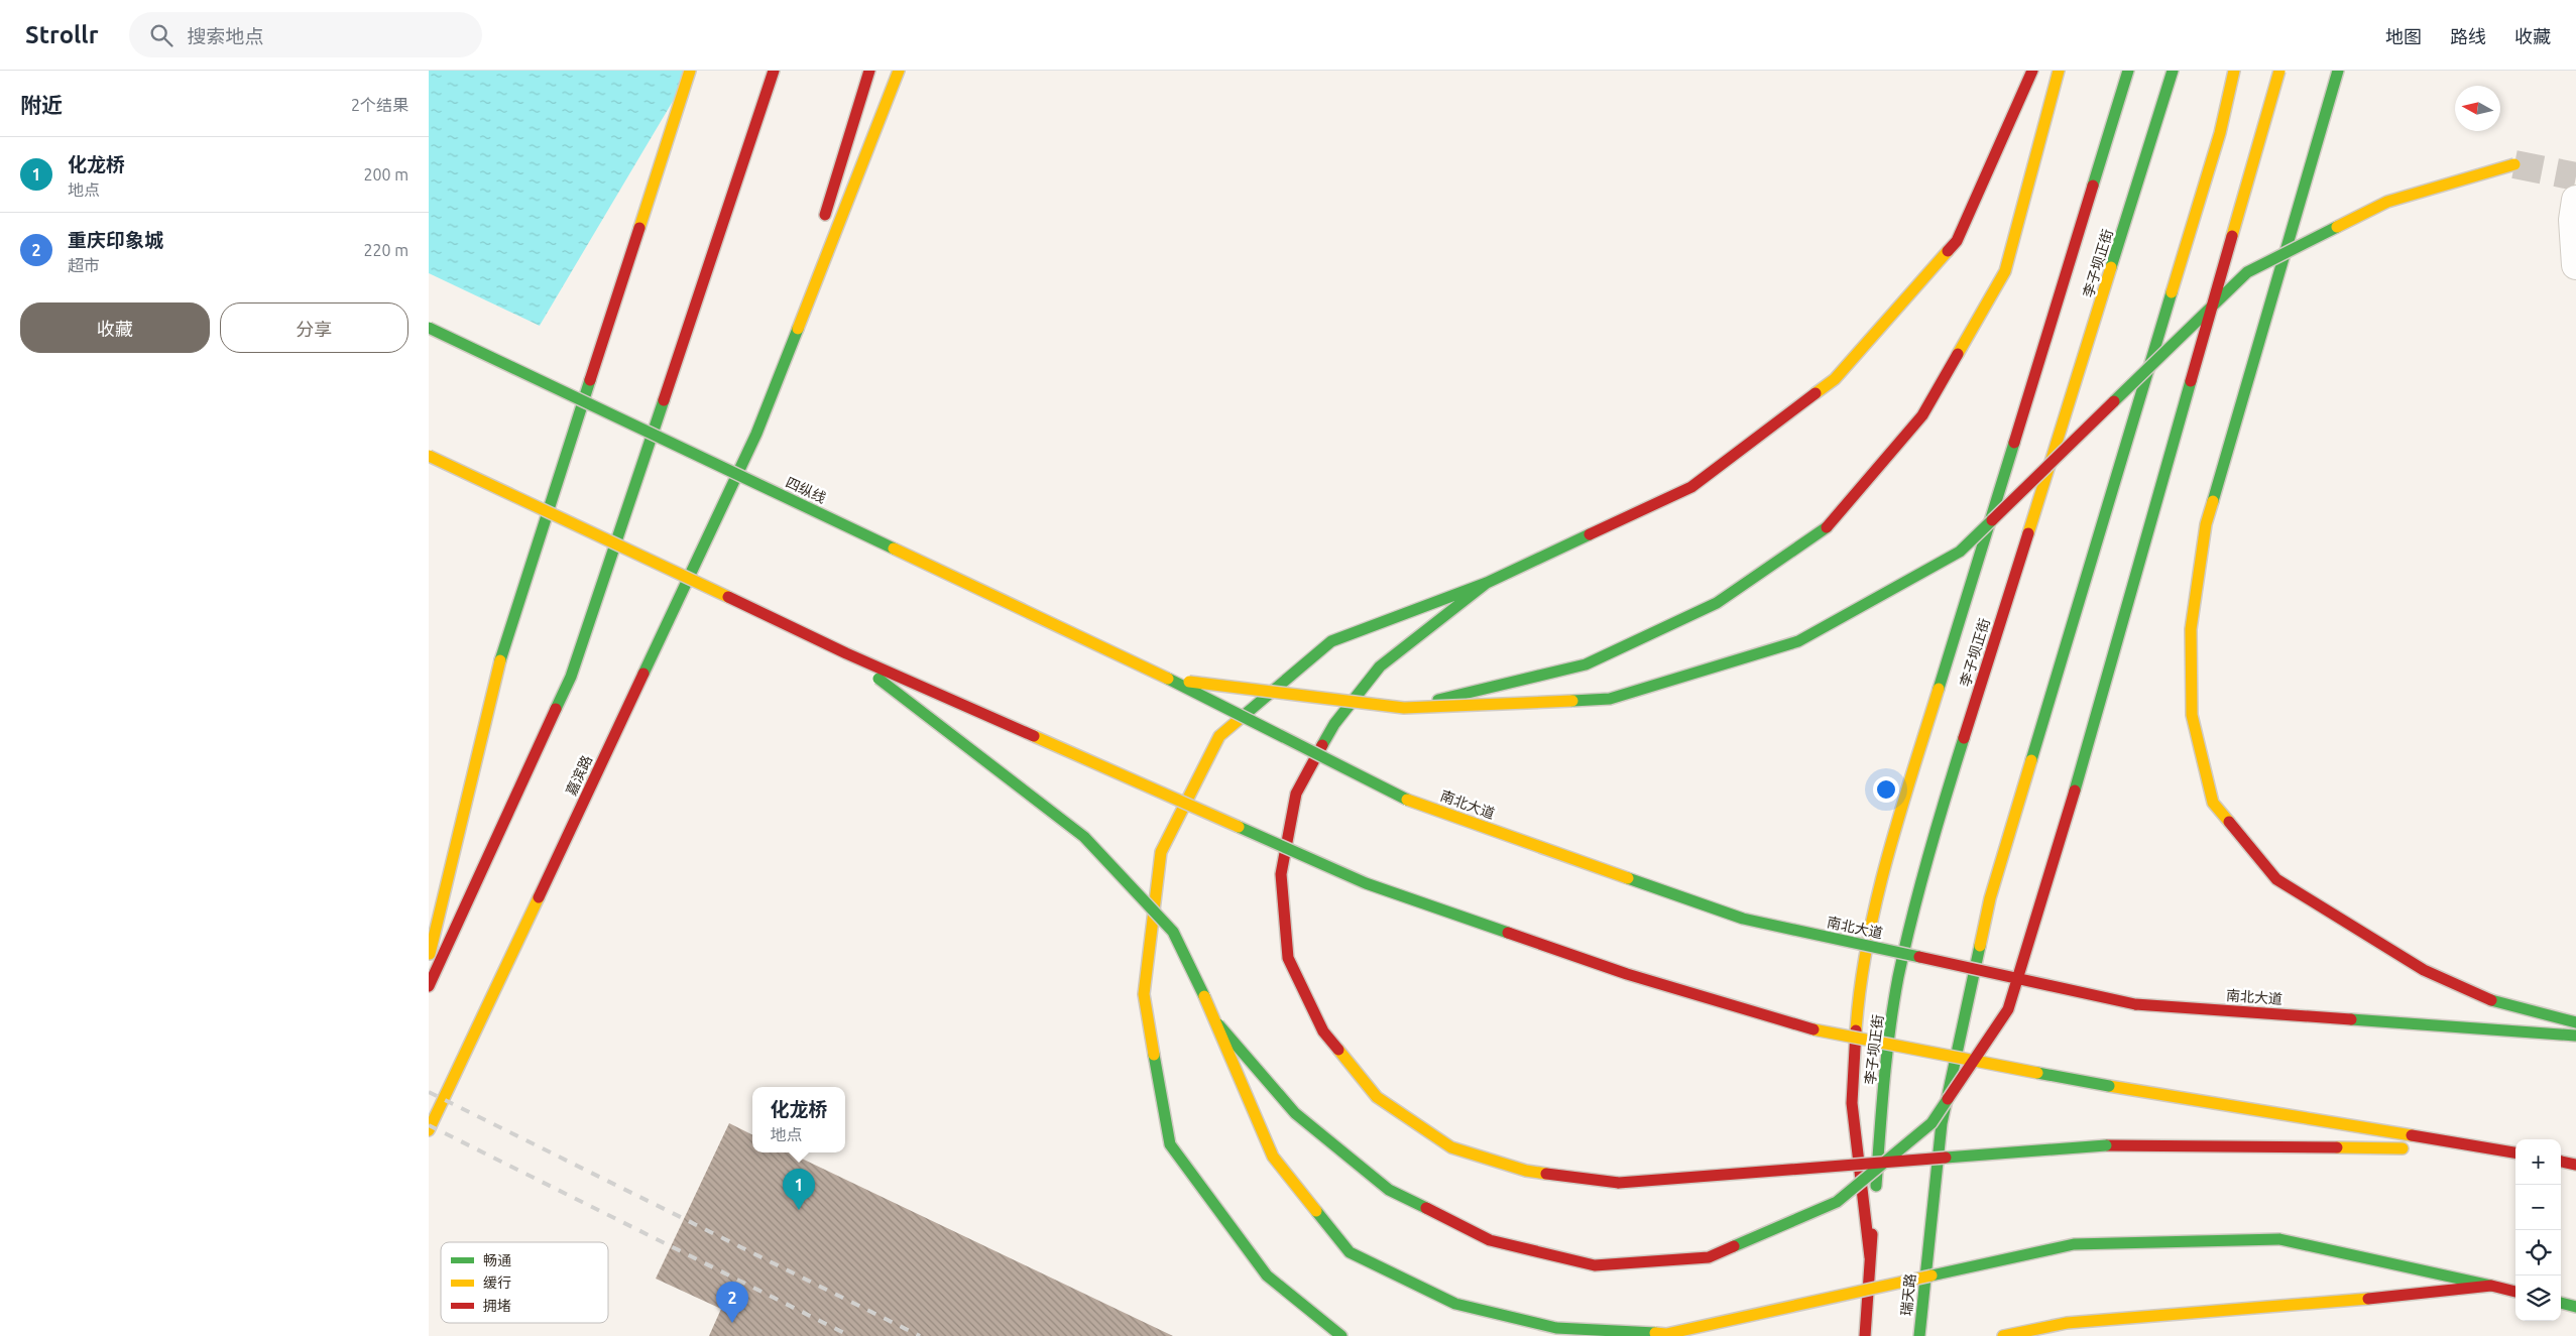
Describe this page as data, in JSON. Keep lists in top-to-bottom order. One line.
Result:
{"streets":{"main road":["李子坝正街","四纵线","嘉滨路","南北大道","瑞天路"]},"crossings":[["四纵线","南北大道"]],"legend":["畅通","缓行","拥堵"],"north":"left","page":{"header":"Strollr","search":"搜索地点","nav":["地图","路线","收藏"],"heading":["附近","2个结果"],"list":[{"mark":"1","name":"化龙桥","note":"地点","value":"200 m"},{"mark":"2","name":"重庆印象城","note":"超市","value":"220 m"}],"buttons":["收藏","分享"],"popup":["化龙桥","地点"],"map_buttons":["+","−"],"pins":["1","2"]}}
